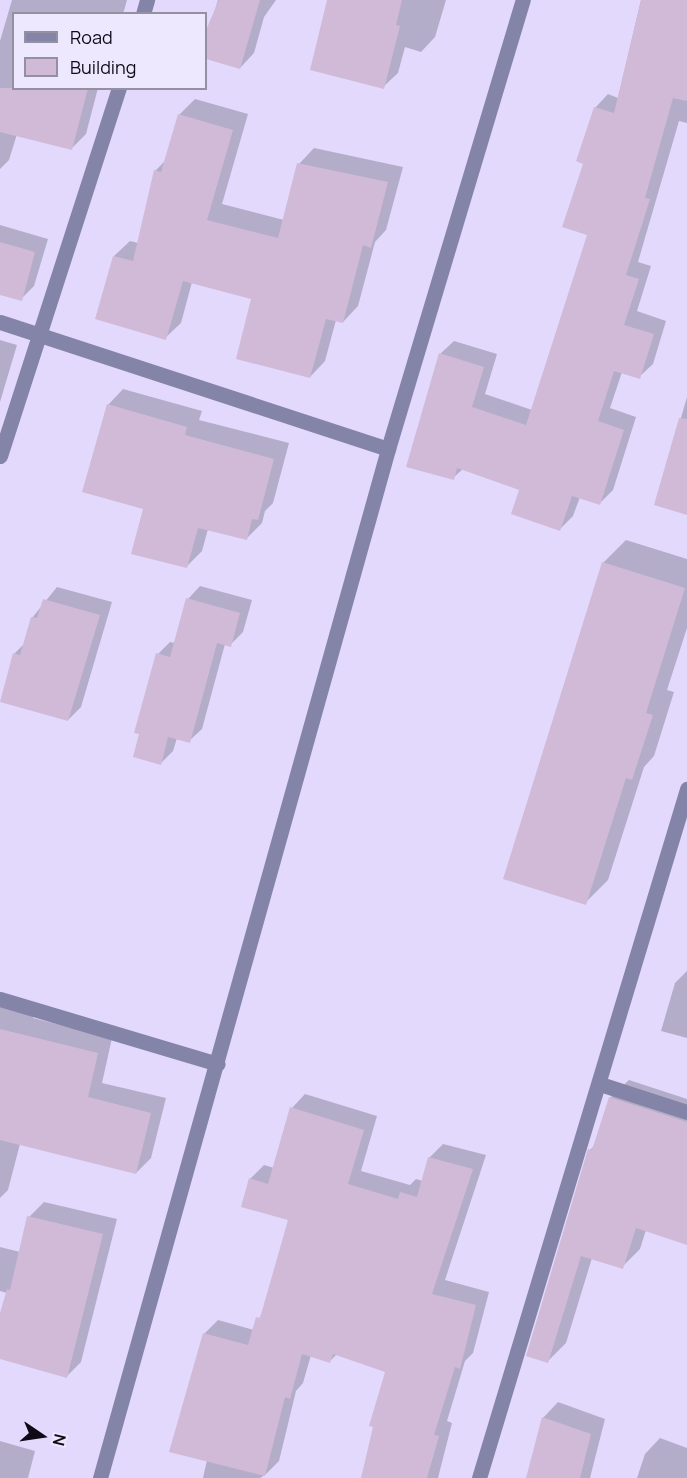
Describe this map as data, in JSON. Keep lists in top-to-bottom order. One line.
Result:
{"legend":["Road","Building"],"north":"right"}
